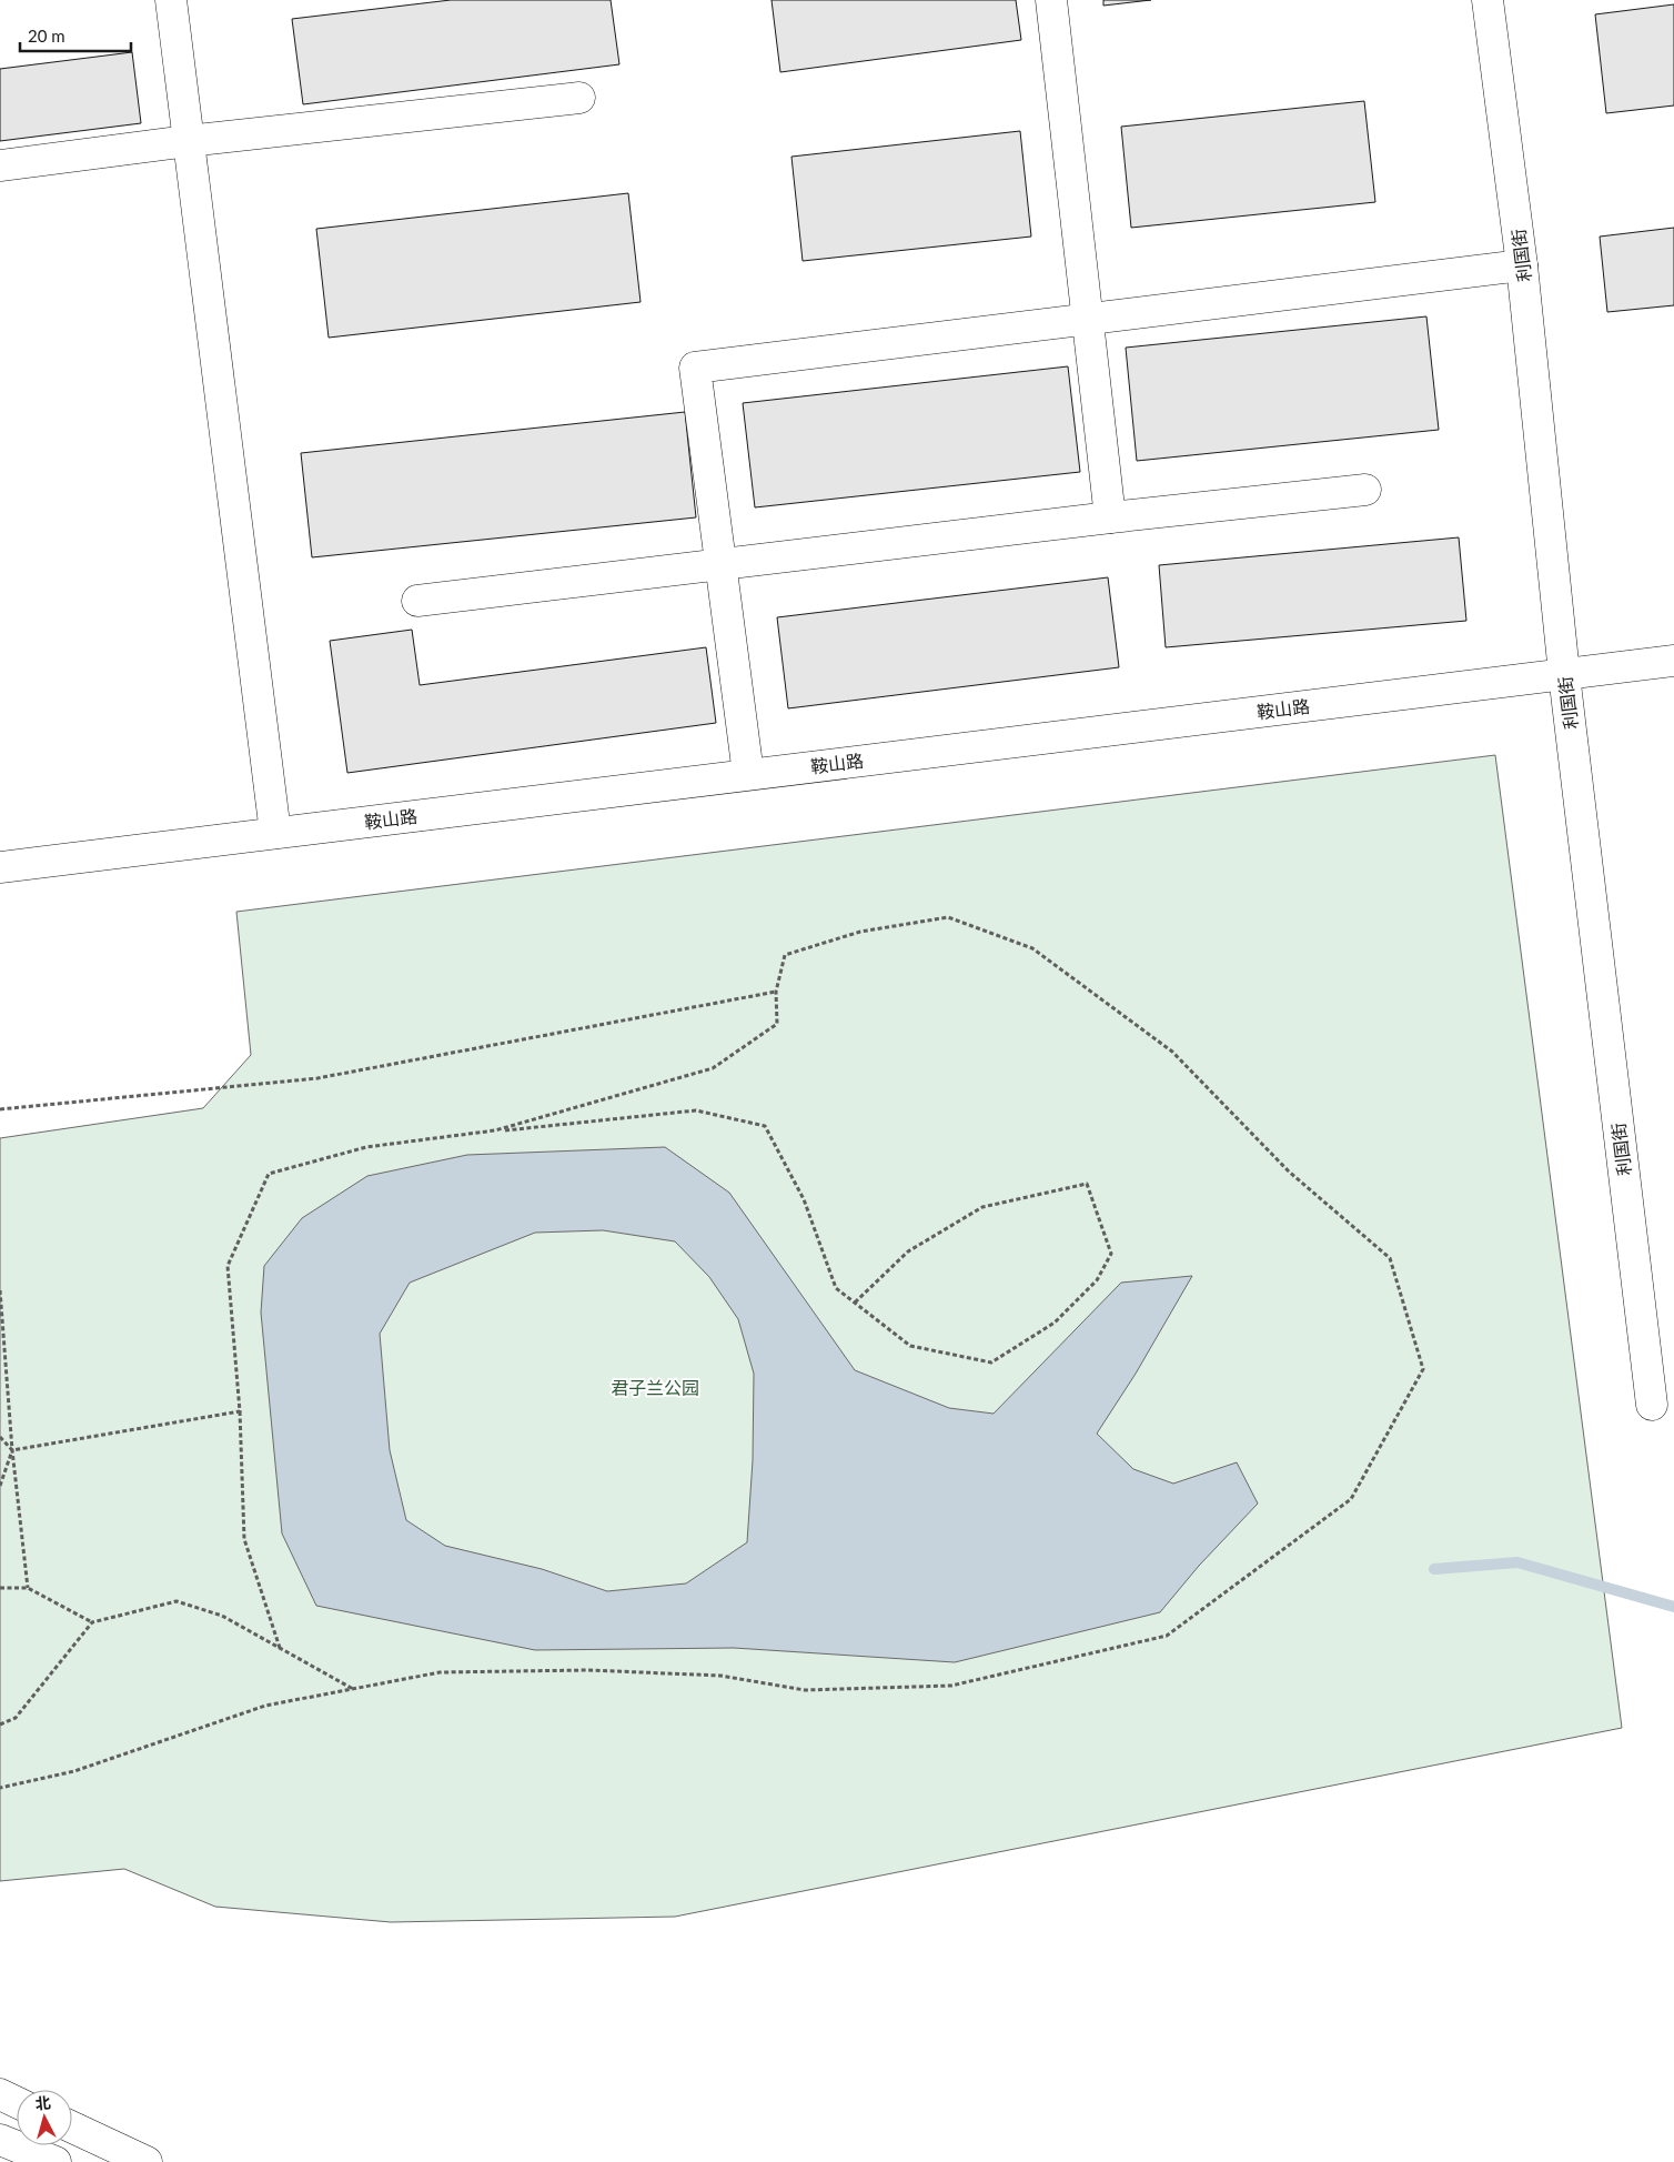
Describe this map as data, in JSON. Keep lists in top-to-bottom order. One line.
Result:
{"streets":{"main road":["利国街","鞍山路"]},"crossings":[["利国街","鞍山路"]],"parks":["君子兰公园"],"scale_bar":"20 m","north":"top"}
